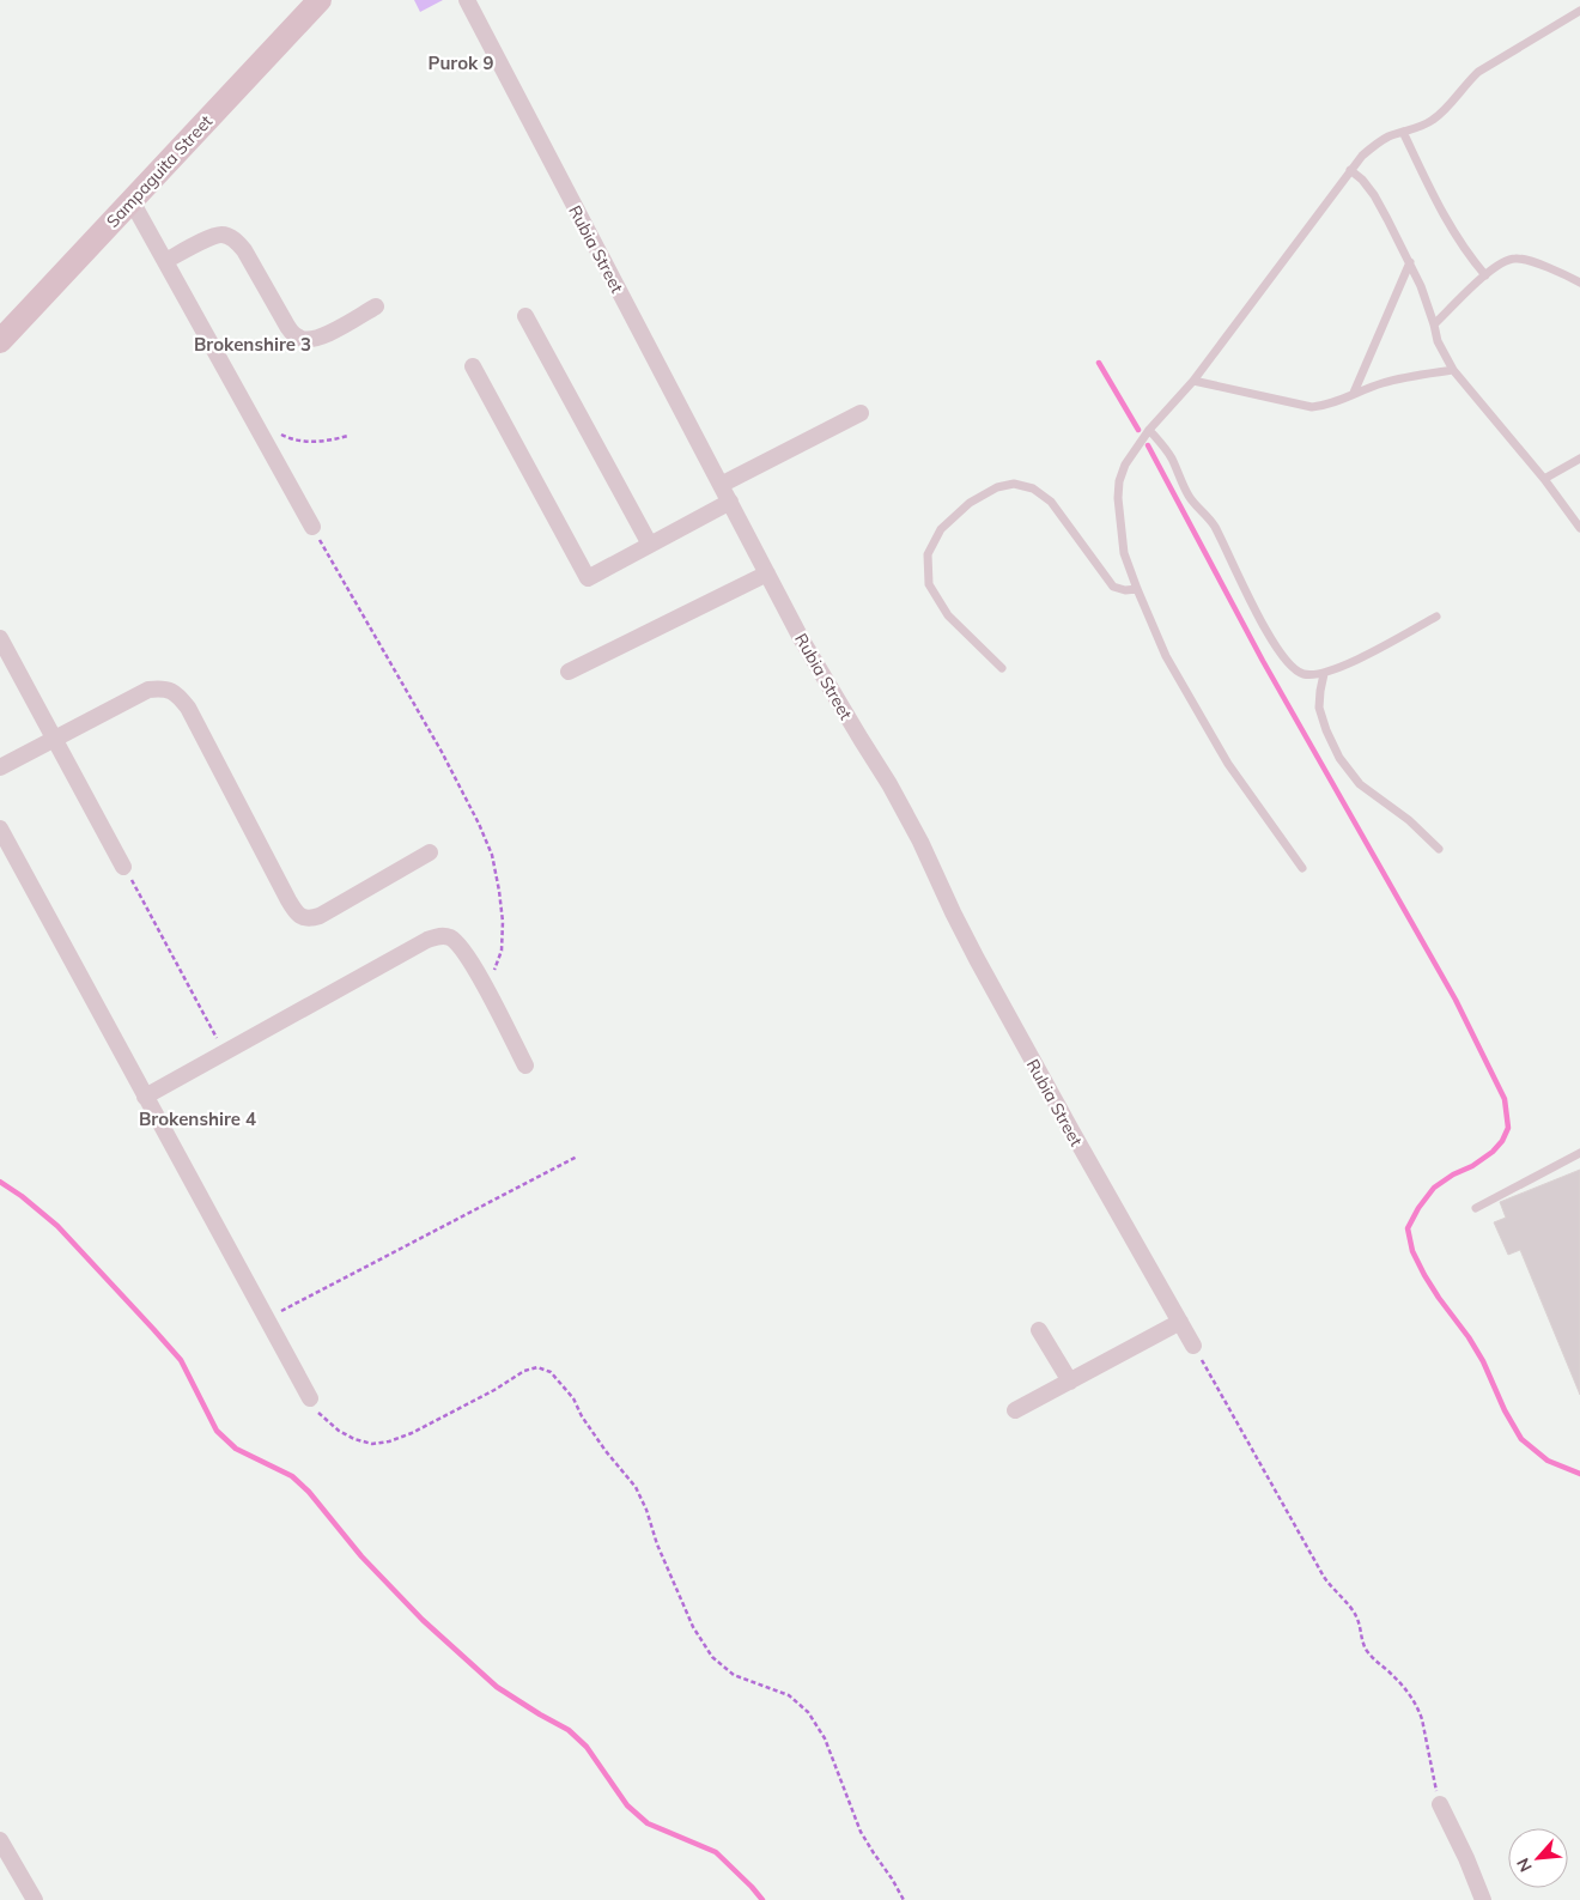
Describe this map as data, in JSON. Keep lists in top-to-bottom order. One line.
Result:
{"streets":{"street":["Sampaguita Street","Rubia Street"]},"districts":["Purok 9","Brokenshire 3","Brokenshire 4"],"north":"bottom left"}
